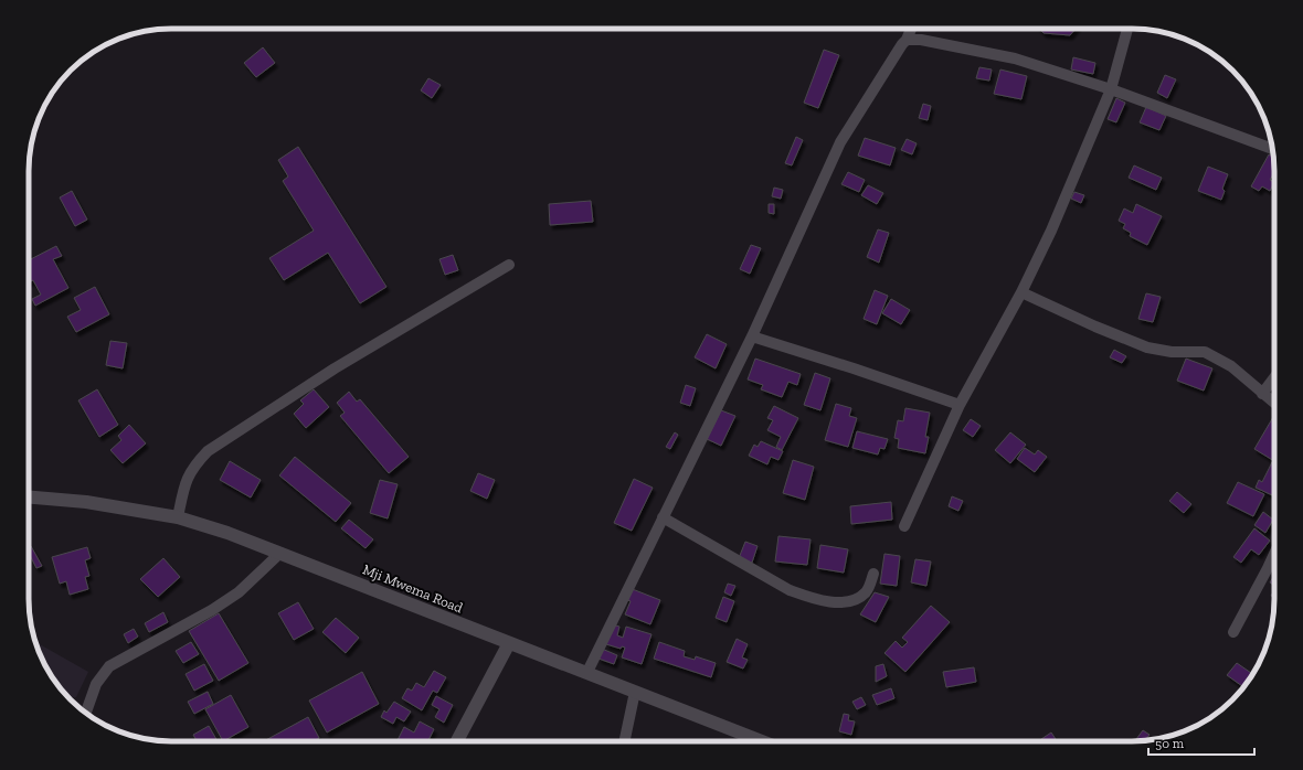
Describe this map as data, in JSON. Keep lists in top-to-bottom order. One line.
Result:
{"streets":{"main road":["Mji Mwema Road"]},"scale_bar":"50 m"}
